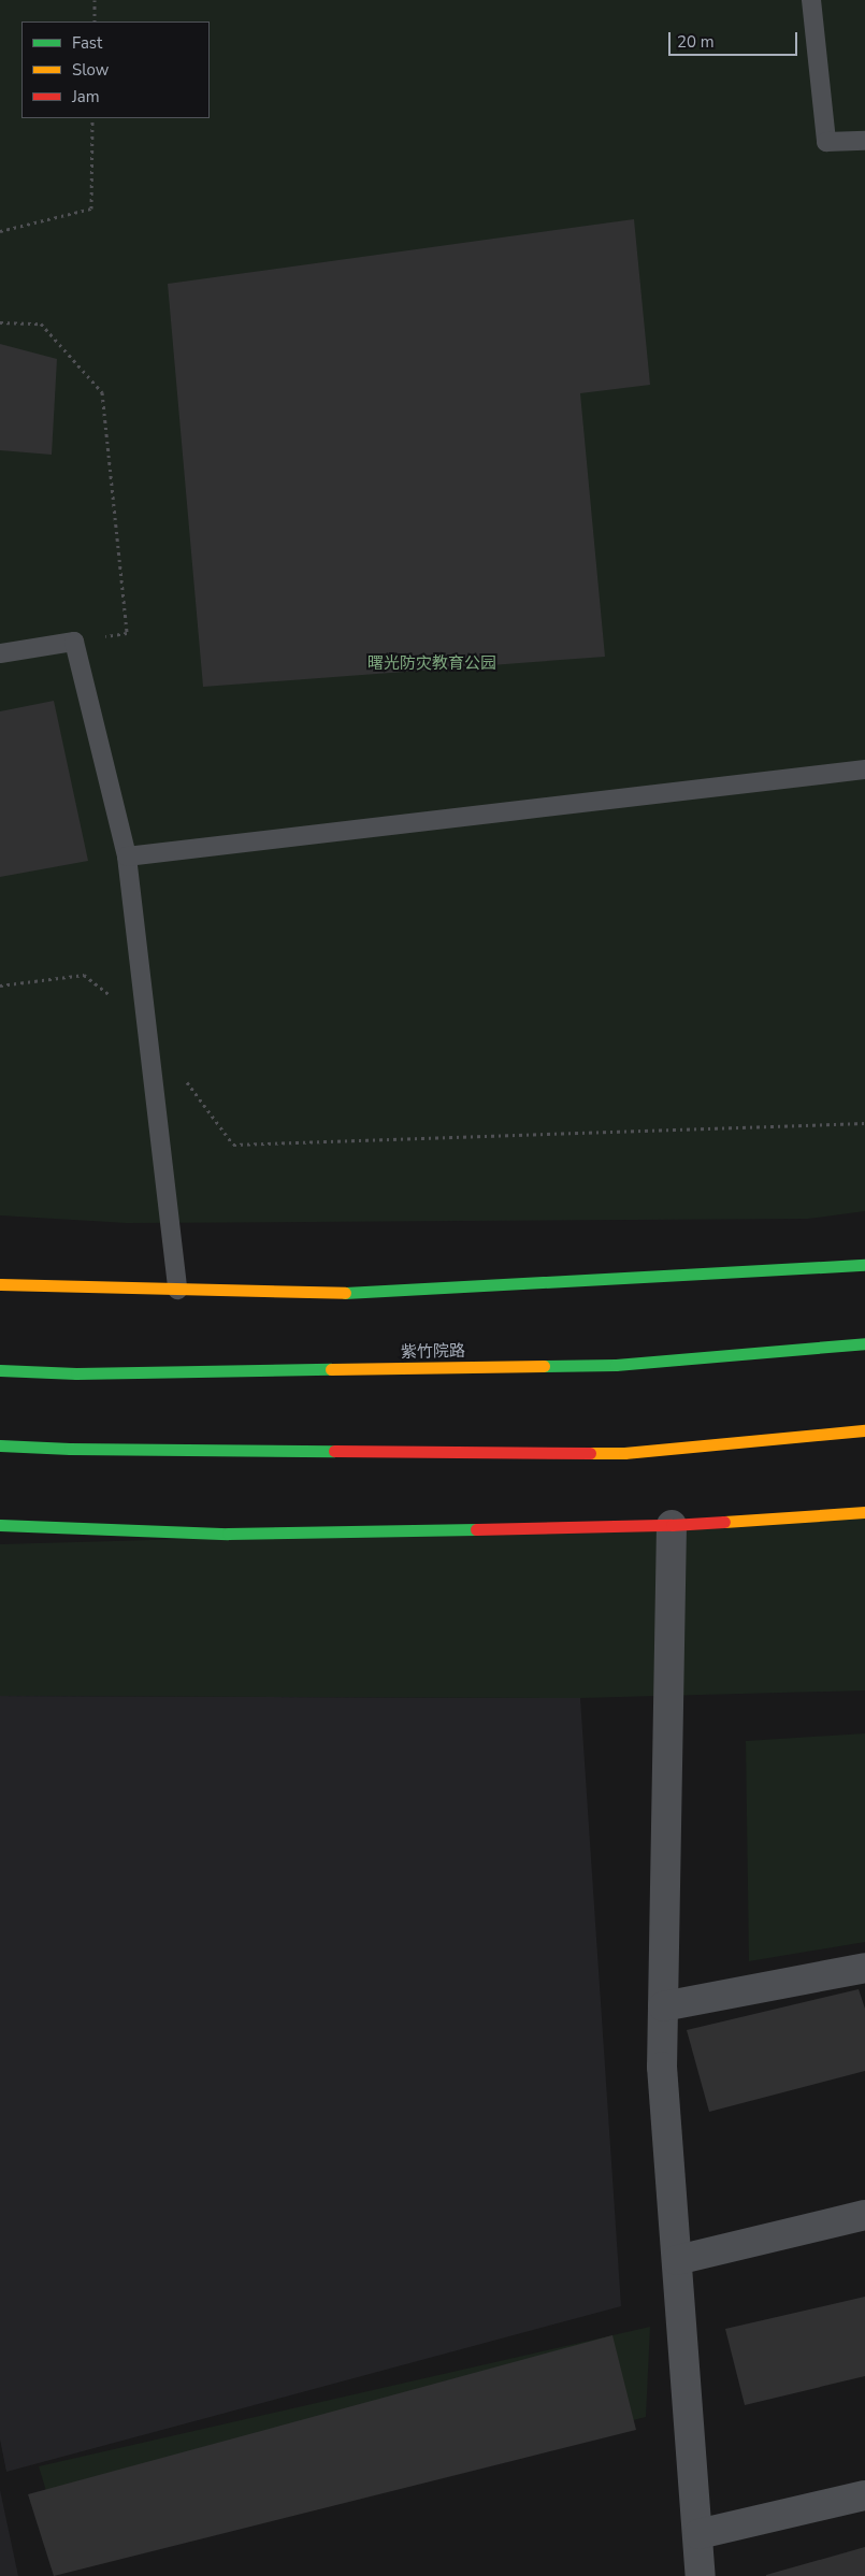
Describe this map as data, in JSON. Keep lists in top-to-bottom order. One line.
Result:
{"streets":{"street":["紫竹院路"]},"parks":["曙光防灾教育公园"],"legend":["Fast","Slow","Jam"],"scale_bar":"20 m"}
